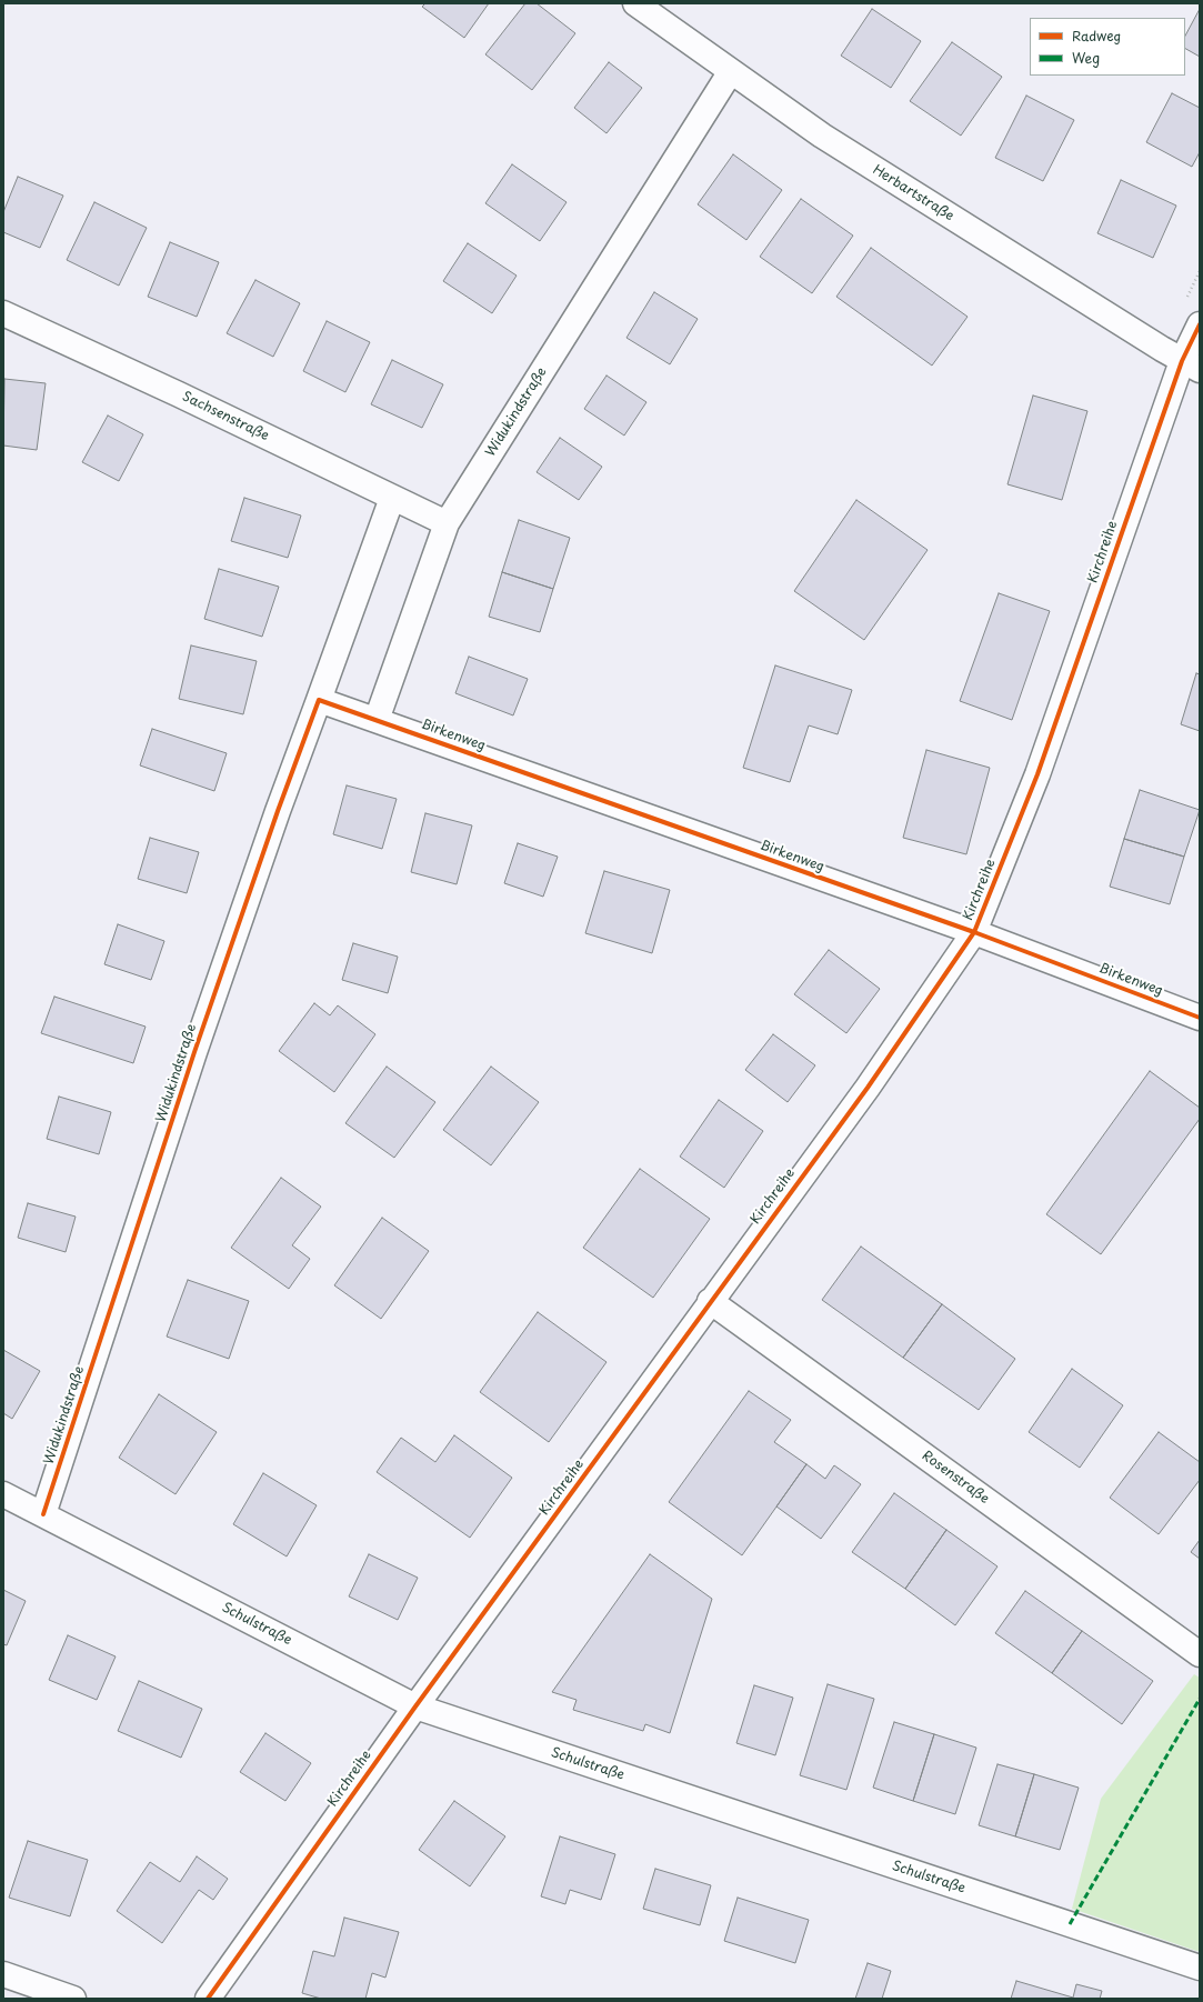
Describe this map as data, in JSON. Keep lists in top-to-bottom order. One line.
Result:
{"streets":{"street":["Herbartstraße","Widukindstraße","Sachsenstraße","Kirchreihe","Birkenweg","Rosenstraße","Schulstraße"]},"crossings":[["Herbartstraße","Widukindstraße"],["Herbartstraße","Kirchreihe"],["Widukindstraße","Sachsenstraße"],["Widukindstraße","Birkenweg"],["Widukindstraße","Schulstraße"],["Kirchreihe","Birkenweg"],["Kirchreihe","Rosenstraße"],["Kirchreihe","Schulstraße"]],"legend":["Radweg","Weg"]}
